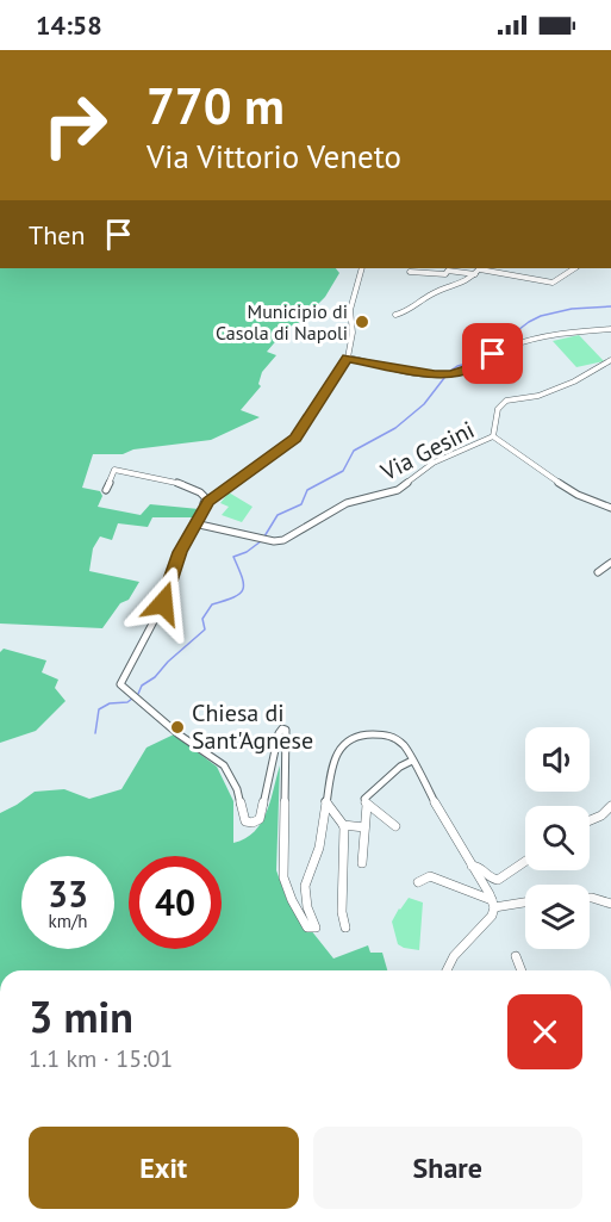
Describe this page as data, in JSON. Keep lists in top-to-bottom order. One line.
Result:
{"streets":{"street":["Via Gesini"]},"places":["Municipio di Casola di Napoli","Chiesa di Sant'Agnese"],"page":{"status":"14:58","turn":["770 m","Via Vittorio Veneto"],"then":"Then","speed":"33 km/h","limit":"40","heading":["3 min","1.1 km · 15:01"],"buttons":["Exit","Share"]}}
